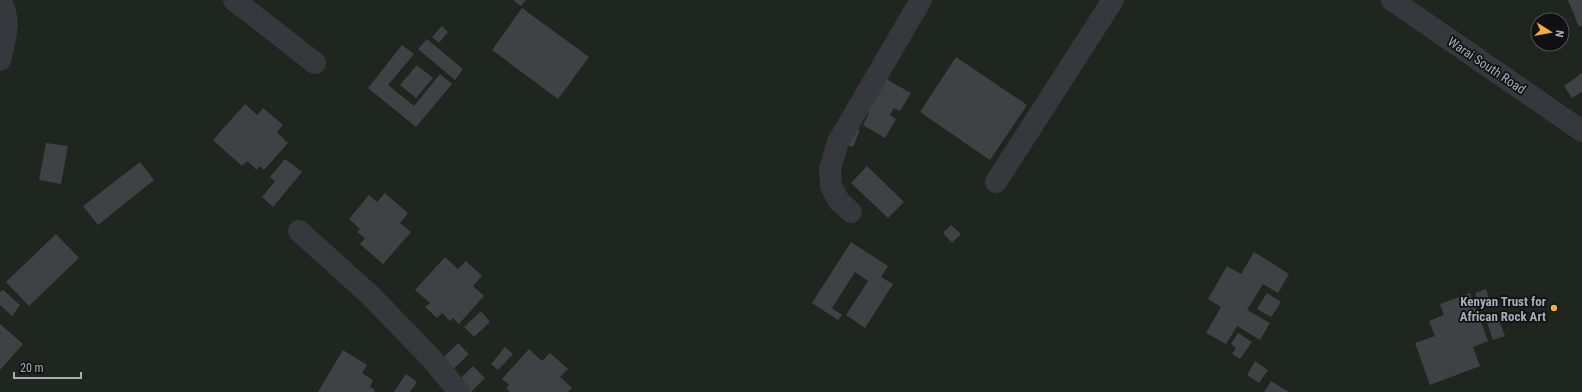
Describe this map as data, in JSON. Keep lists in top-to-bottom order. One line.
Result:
{"streets":{"street":["Warai South Road"]},"places":["Kenyan Trust for African Rock Art"],"scale_bar":"20 m","north":"right"}
